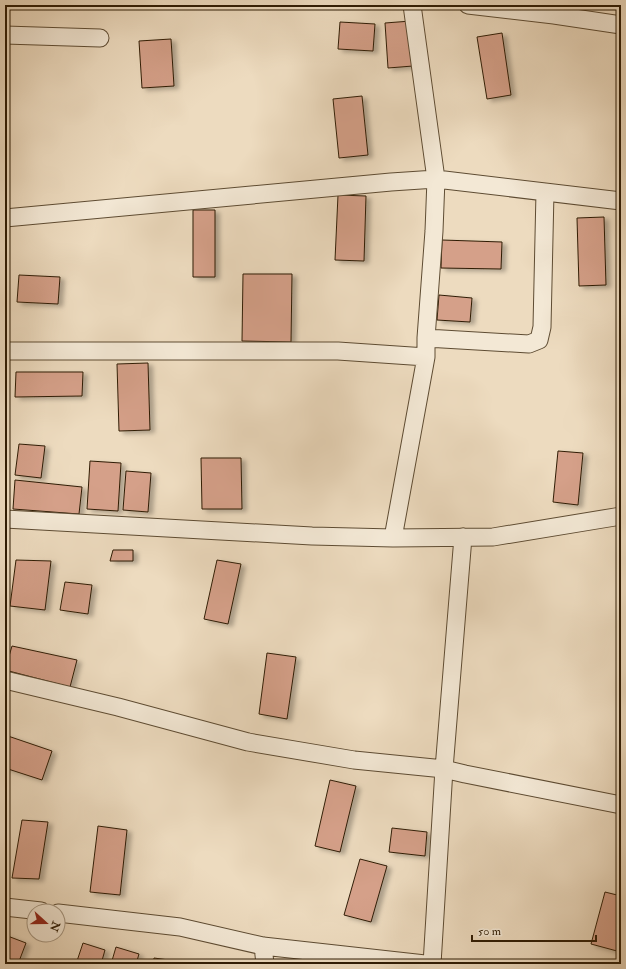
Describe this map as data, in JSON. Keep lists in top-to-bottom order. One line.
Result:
{"scale_bar":"50 m","north":"right"}
